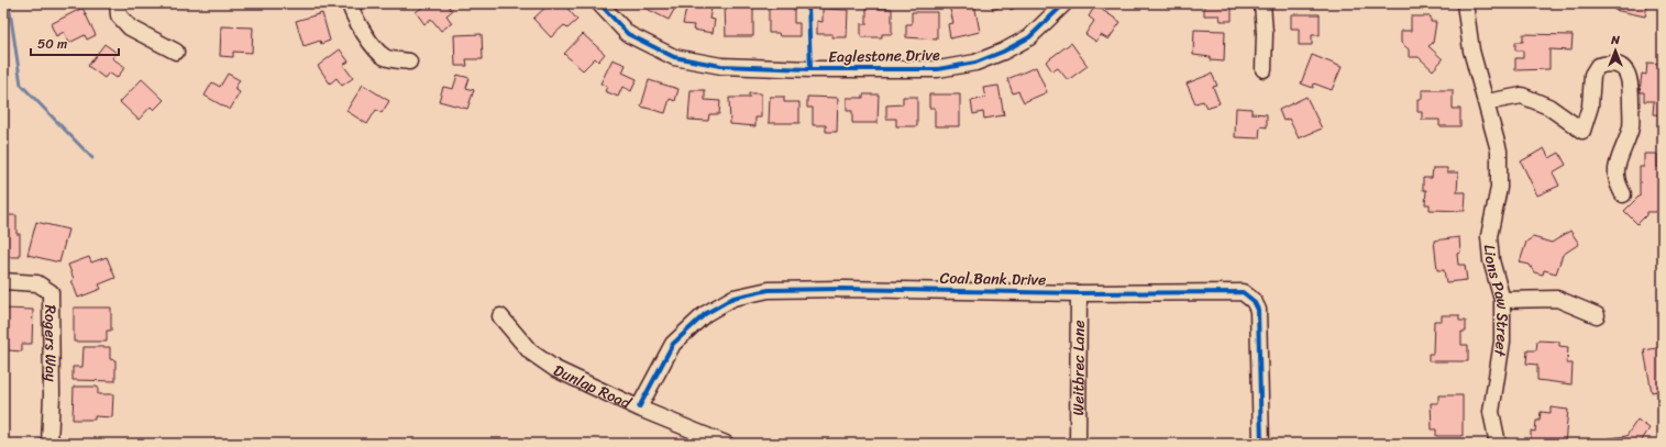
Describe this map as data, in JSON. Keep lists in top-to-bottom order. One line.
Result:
{"streets":{"street":["Eaglestone Drive","Coal Bank Drive","Lions Paw Street","Rogers Way","Weitbrec Lane","Dunlap Road"]},"crossings":[["Coal Bank Drive","Weitbrec Lane"],["Coal Bank Drive","Dunlap Road"]],"scale_bar":"50 m","north":"top"}
